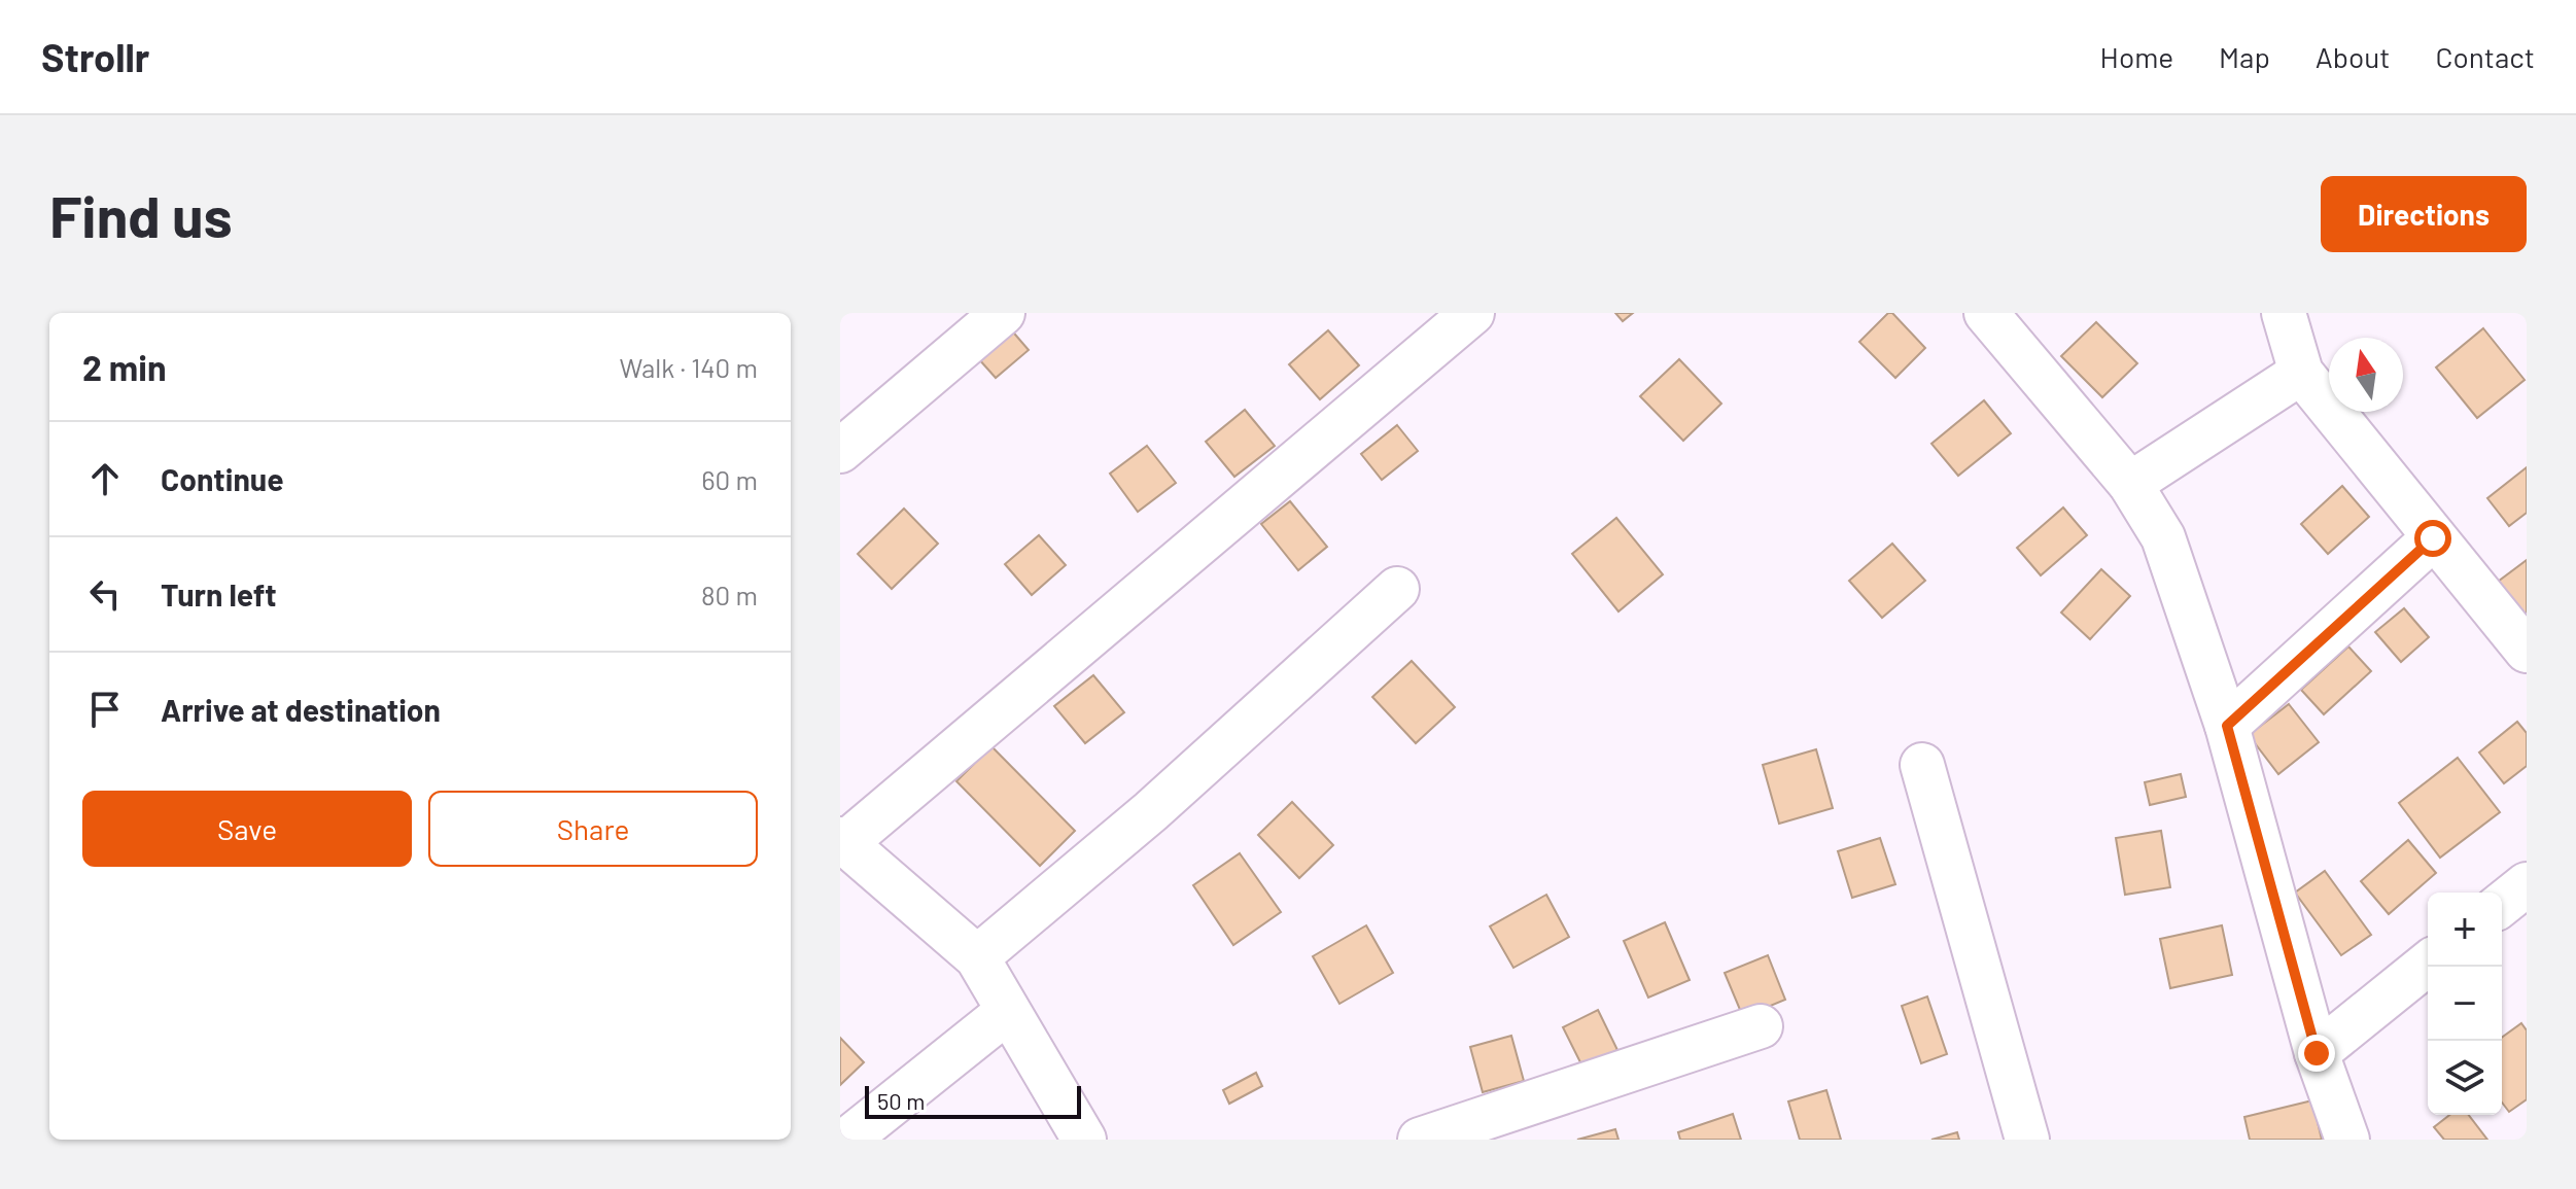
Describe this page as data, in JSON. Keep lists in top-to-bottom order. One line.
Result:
{"scale_bar":"50 m","north":"top","page":{"header":"Strollr","nav":["Home","Map","About","Contact"],"buttons":["Directions",["Save","Share"]],"title":"Find us","heading":["2 min","Walk · 140 m"],"list":[["Continue","60 m"],["Turn left","80 m"],"Arrive at destination"],"map_buttons":["+","−"],"scale":"50 m"}}
